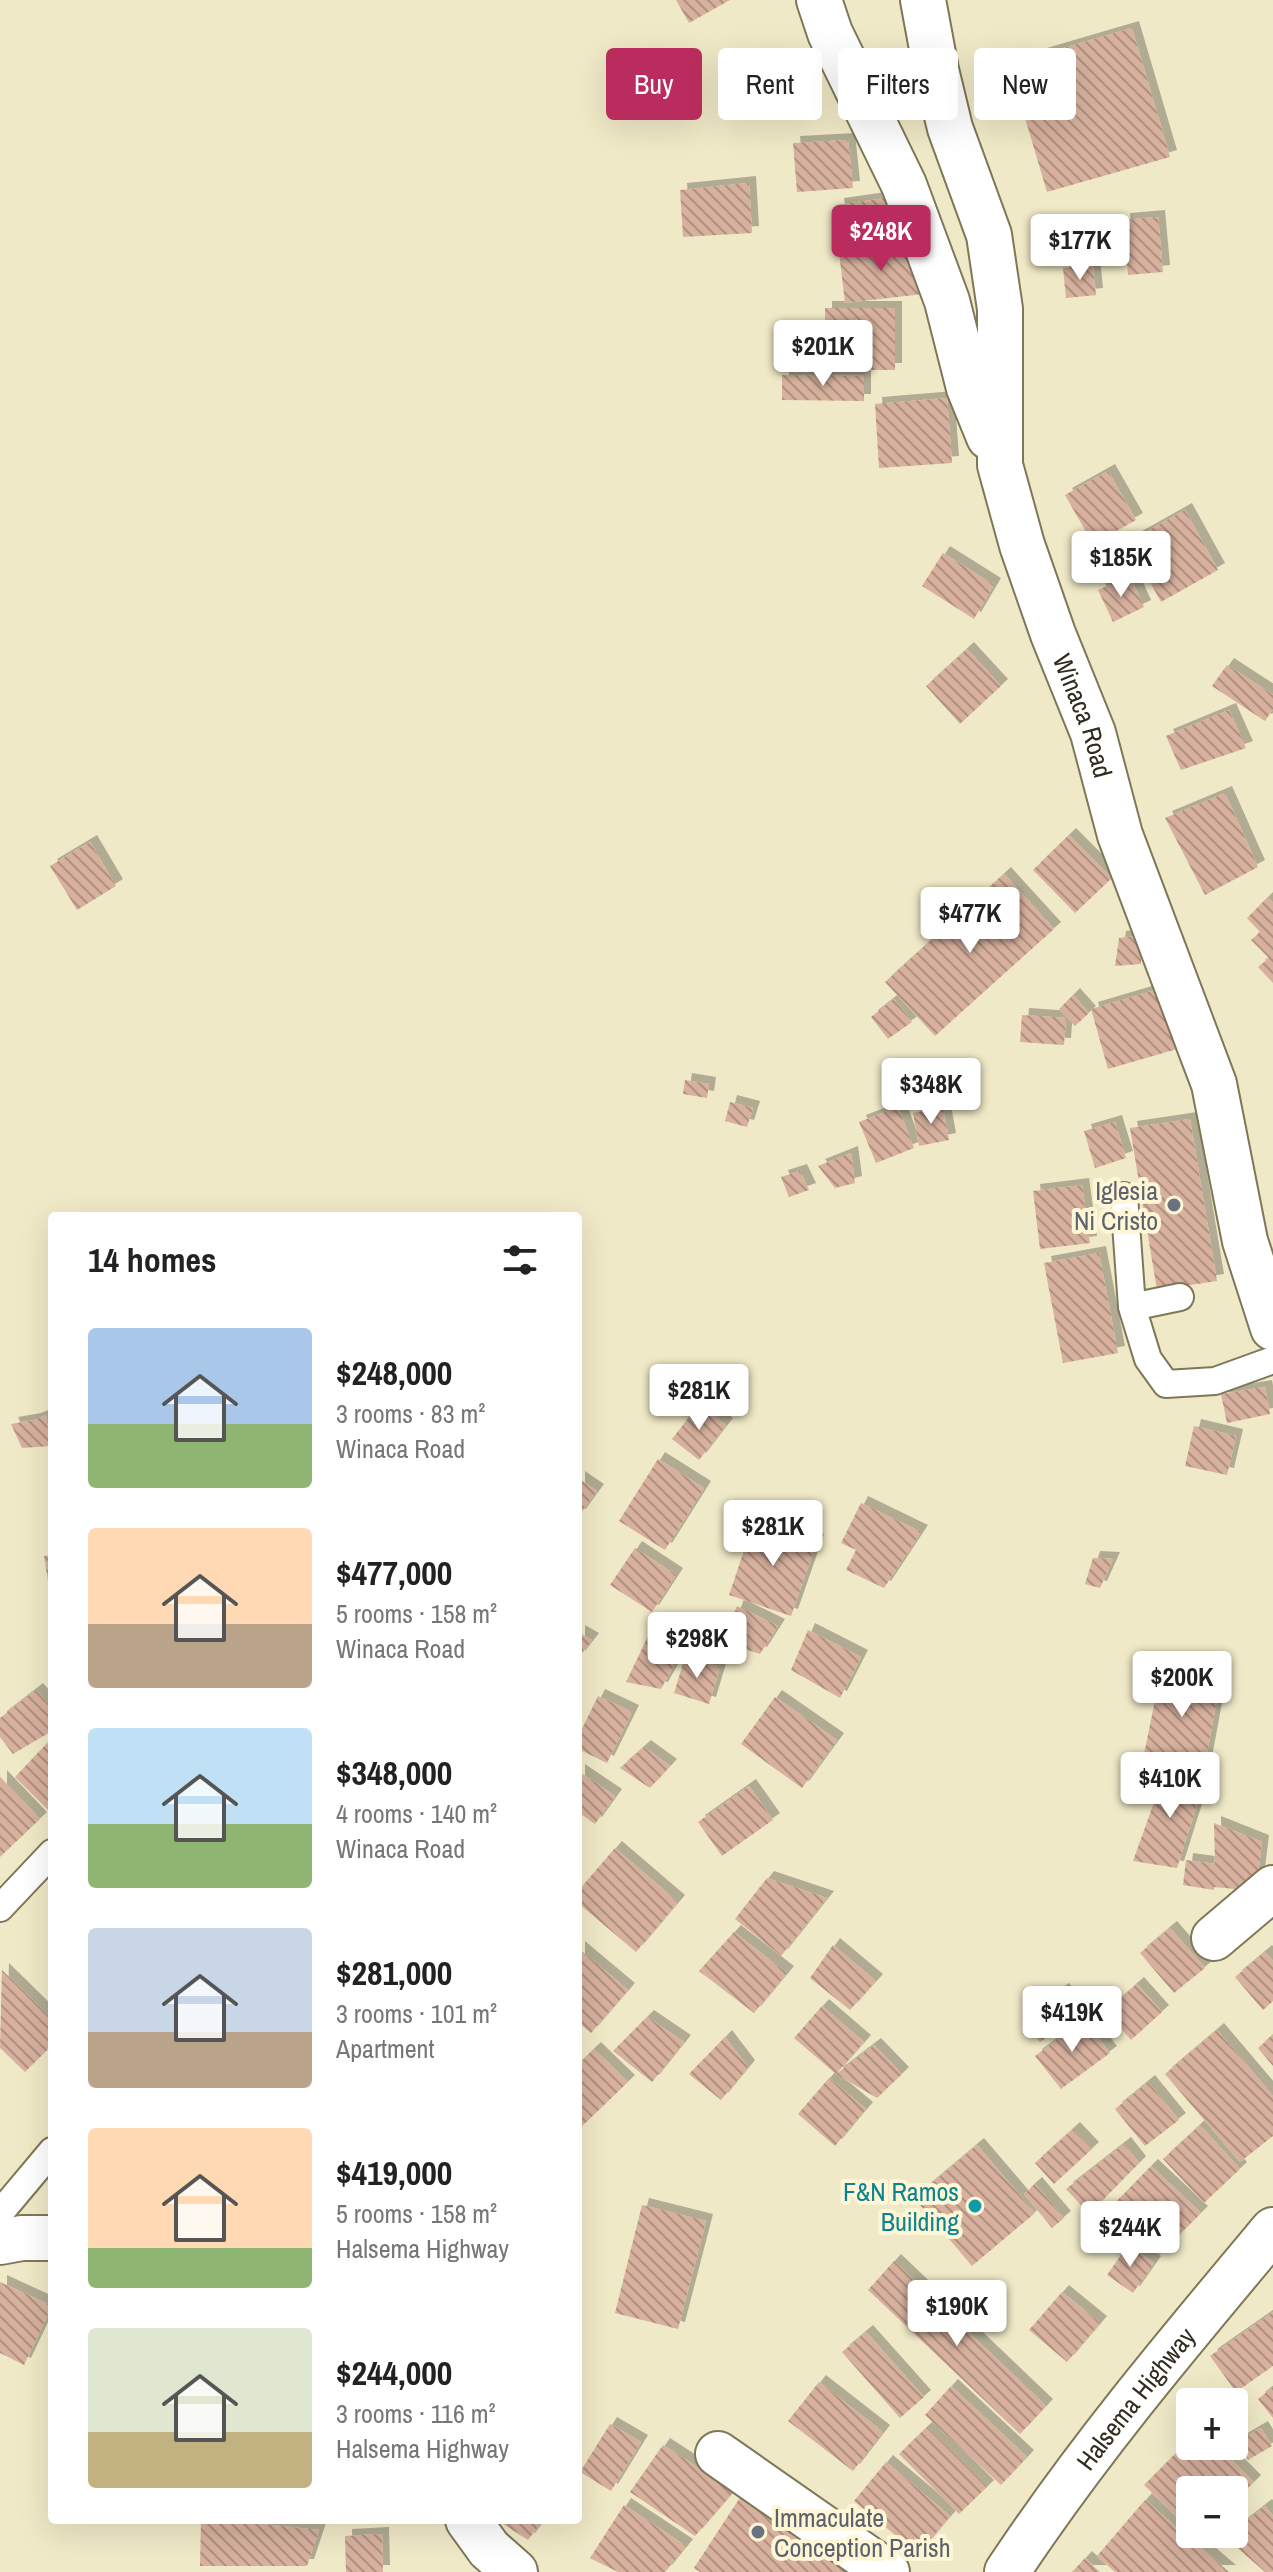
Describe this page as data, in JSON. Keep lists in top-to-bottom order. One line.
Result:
{"streets":{"main road":["Winaca Road","Halsema Highway"]},"places":["Iglesia Ni Cristo","F&N Ramos Building","Immaculate Conception Parish"],"page":{"chip":["Buy","Rent","Filters","New"],"price":["$248K","$177K","$201K","$185K","$477K","$348K","$281K","$281K","$298K","$200K","$410K","$419K","$244K","$190K"],"heading":"14 homes","list":[{"name":"$248,000","note":"3 rooms · 83 m² · Winaca Road"},{"name":"$477,000","note":"5 rooms · 158 m² · Winaca Road"},{"name":"$348,000","note":"4 rooms · 140 m² · Winaca Road"},{"name":"$281,000","note":"3 rooms · 101 m² · Apartment"},{"name":"$419,000","note":"5 rooms · 158 m² · Halsema Highway"},{"name":"$244,000","note":"3 rooms · 116 m² · Halsema Highway"}],"map_buttons":["+","−"]}}
